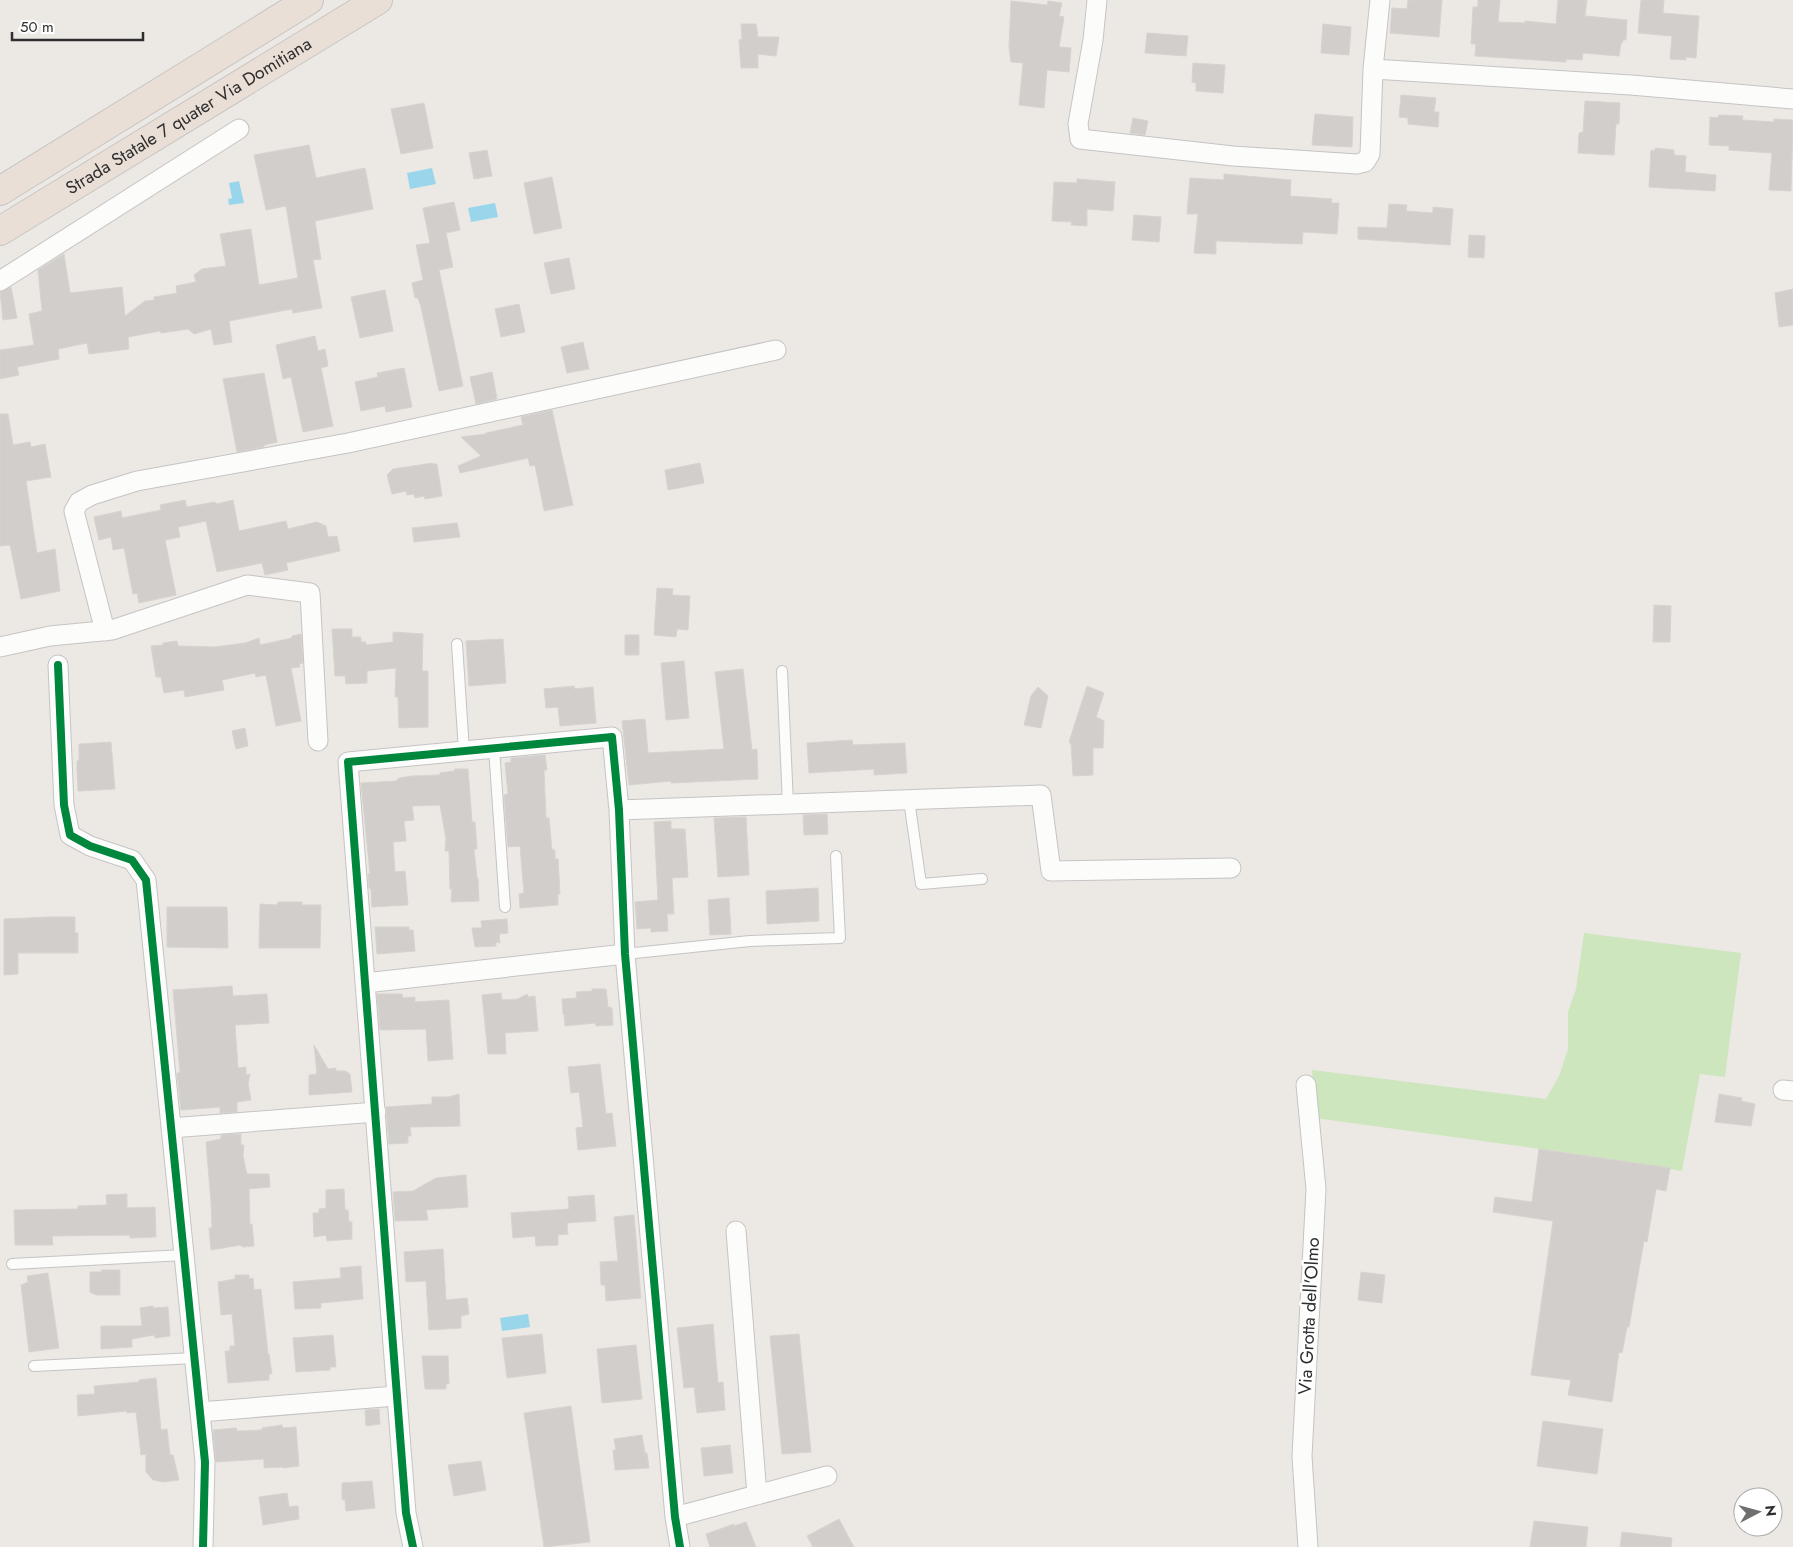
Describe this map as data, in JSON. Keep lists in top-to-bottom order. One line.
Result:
{"streets":{"highway":["Strada Statale 7 quater Via Domitiana"],"street":["Via Grotta dell'Olmo"]},"scale_bar":"50 m","north":"right"}
